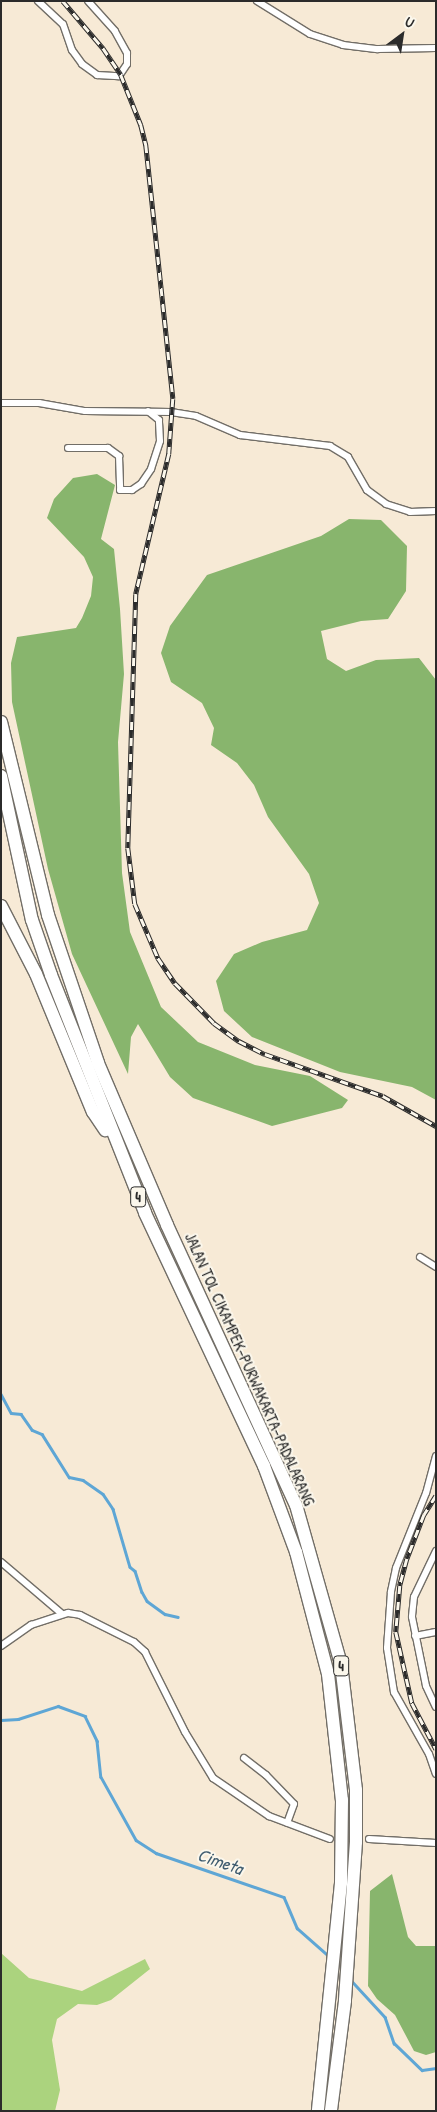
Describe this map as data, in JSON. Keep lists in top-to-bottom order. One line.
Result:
{"streets":{"highway":["4","JALAN TOL CIKAMPEK–PURWAKARTA–PADALARANG"]},"water":["Cimeta"],"north":"top right"}
